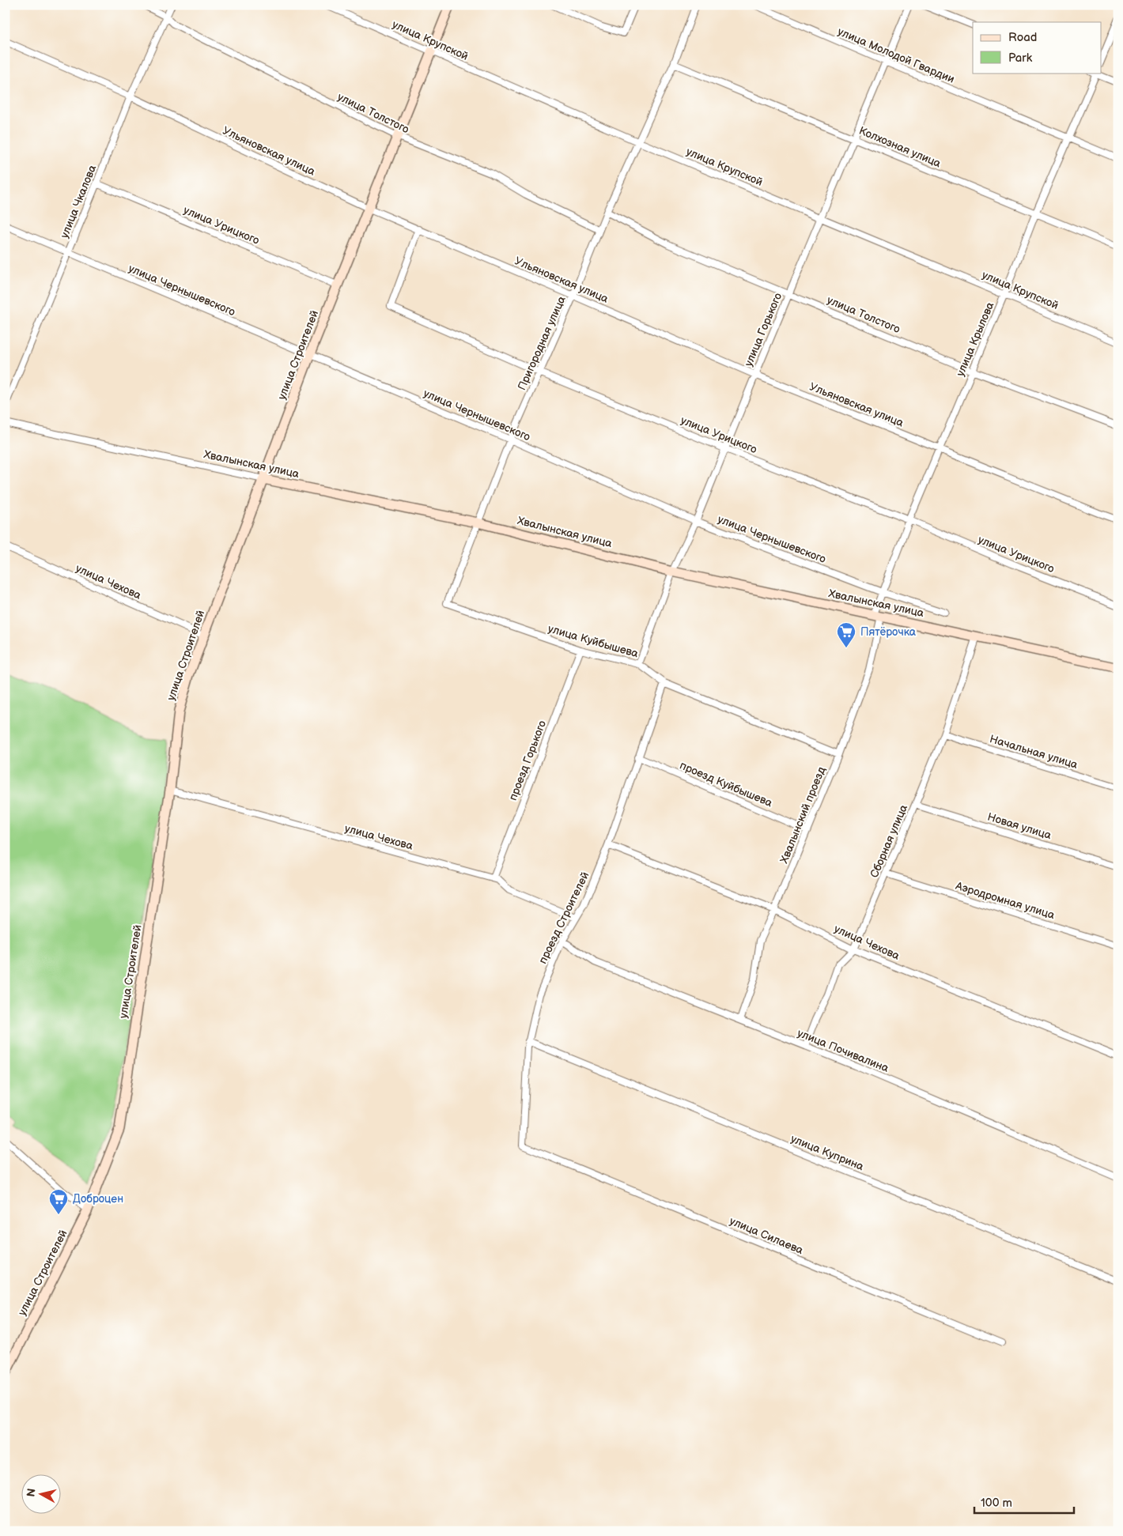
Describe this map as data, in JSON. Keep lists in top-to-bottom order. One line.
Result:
{"streets":{"street":["улица Крупской","улица Молодой Гвардии","улица Толстого","Колхозная улица","Ульяновская улица","улица Чкалова","улица Урицкого","улица Чернышевского","улица Горького","улица Крылова","Пригородная улица","улица Строителей","Хвалынская улица","улица Чехова","улица Куйбышева","Начальная улица","проезд Горького","проезд Куйбышева","Хвалынский проезд","Новая улица","Сборная улица","Аэродромная улица","проезд Строителей","улица Почивалина","улица Куприна","улица Силаева"]},"crossings":[["улица Крупской","улица Горького"],["улица Крупской","улица Крылова"],["улица Крупской","Пригородная улица"],["улица Крупской","улица Строителей"],["улица Молодой Гвардии","улица Горького"],["улица Молодой Гвардии","улица Крылова"],["улица Толстого","улица Чкалова"],["улица Толстого","улица Горького"],["улица Толстого","улица Крылова"],["улица Толстого","Пригородная улица"],["улица Толстого","улица Строителей"],["Колхозная улица","улица Горького"],["Колхозная улица","улица Крылова"],["Колхозная улица","Пригородная улица"],["Ульяновская улица","улица Чкалова"],["Ульяновская улица","улица Урицкого"],["Ульяновская улица","улица Горького"],["Ульяновская улица","улица Крылова"],["Ульяновская улица","Пригородная улица"],["Ульяновская улица","улица Строителей"],["улица Чкалова","улица Урицкого"],["улица Чкалова","улица Чернышевского"],["улица Урицкого","улица Горького"],["улица Урицкого","улица Крылова"],["улица Урицкого","Пригородная улица"],["улица Урицкого","улица Строителей"],["улица Чернышевского","улица Горького"],["улица Чернышевского","улица Крылова"],["улица Чернышевского","Пригородная улица"],["улица Чернышевского","улица Строителей"],["улица Горького","Хвалынская улица"],["улица Горького","улица Куйбышева"],["улица Крылова","Хвалынская улица"],["улица Крылова","Хвалынский проезд"],["Пригородная улица","Хвалынская улица"],["Пригородная улица","улица Куйбышева"],["улица Строителей","Хвалынская улица"],["улица Строителей","улица Чехова"],["Хвалынская улица","Хвалынский проезд"],["Хвалынская улица","Сборная улица"],["улица Чехова","проезд Горького"],["улица Чехова","Хвалынский проезд"],["улица Чехова","Сборная улица"],["улица Чехова","проезд Строителей"],["улица Куйбышева","проезд Горького"],["улица Куйбышева","Хвалынский проезд"],["улица Куйбышева","проезд Строителей"],["Начальная улица","Сборная улица"],["проезд Куйбышева","Хвалынский проезд"],["проезд Куйбышева","проезд Строителей"],["Хвалынский проезд","улица Почивалина"],["Новая улица","Сборная улица"],["Сборная улица","Аэродромная улица"],["Сборная улица","улица Почивалина"],["проезд Строителей","улица Почивалина"],["проезд Строителей","улица Куприна"],["проезд Строителей","улица Силаева"]],"places":{"supermarket":["Пятёрочка","Доброцен"]},"legend":["Road","Park"],"scale_bar":"100 m","north":"left"}
